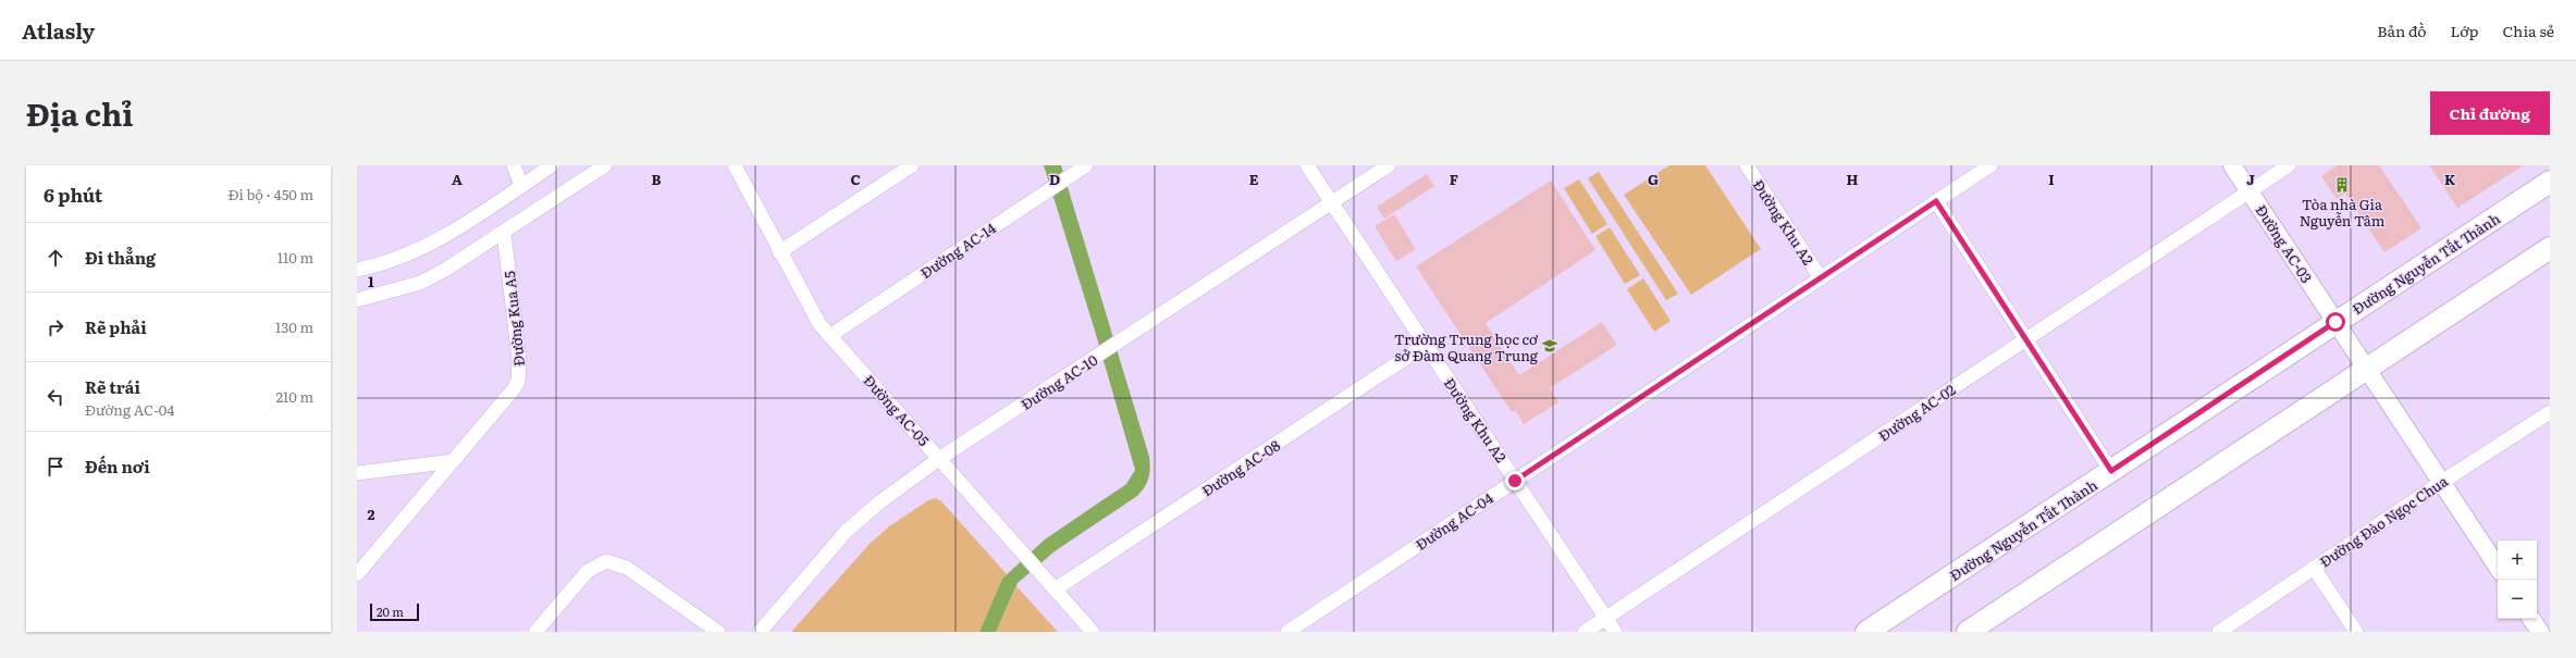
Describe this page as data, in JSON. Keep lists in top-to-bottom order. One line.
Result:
{"streets":{"main road":["Đường Nguyễn Tất Thành"],"street":["Đường Khu A2","Đường AC-03","Đường AC-14","Đường Kua A5","Đường AC-10","Đường AC-05","Đường AC-02","Đường AC-08","Đường AC-04","Đường Đào Ngọc Chua"]},"crossings":[["Đường Khu A2","Đường AC-10"],["Đường Khu A2","Đường AC-02"],["Đường Khu A2","Đường AC-08"],["Đường Khu A2","Đường AC-04"],["Đường AC-03","Đường Nguyễn Tất Thành"],["Đường AC-03","Đường AC-02"],["Đường AC-03","Đường Đào Ngọc Chua"],["Đường AC-14","Đường AC-05"],["Đường AC-10","Đường AC-05"],["Đường AC-05","Đường AC-08"]],"places":{"building":["Tòa nhà Gia Nguyễn Tâm"],"school or university":["Trường Trung học cơ sở Đàm Quang Trung"]},"scale_bar":"20 m","page":{"header":"Atlasly","nav":["Bản đồ","Lớp","Chia sẻ"],"title":"Địa chỉ","buttons":"Chỉ đường","heading":["6 phút","Đi bộ · 450 m"],"list":[["Đi thẳng","110 m"],["Rẽ phải","130 m"],["Rẽ trái","Đường AC-04","210 m"],"Đến nơi"],"map_buttons":["+","−"],"scale":"20 m"},"grid":{"columns":["A","B","C","D","E","F","G","H","I","J","K"],"rows":["1","2"]}}
